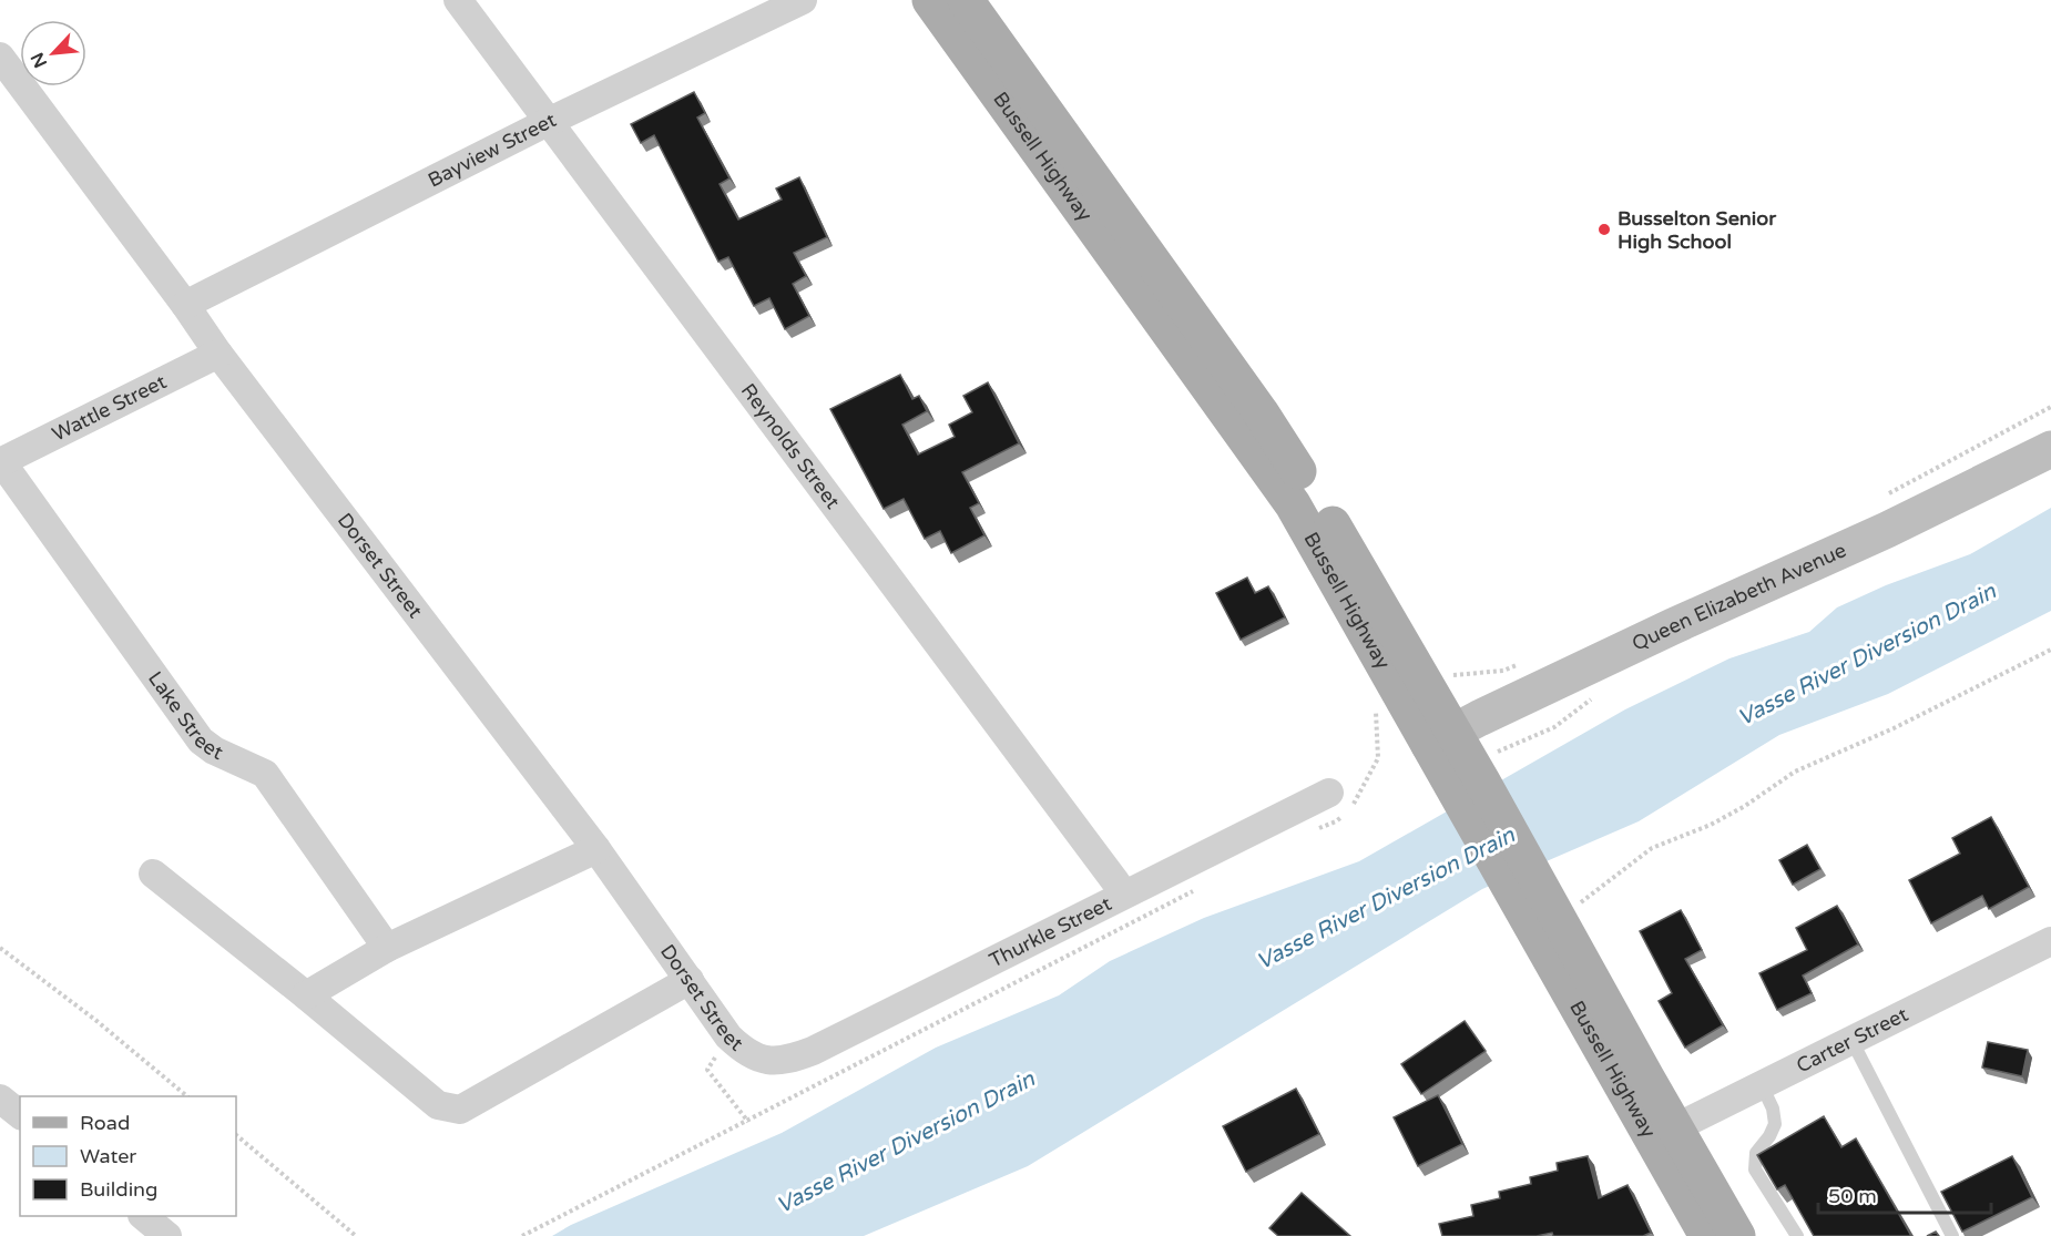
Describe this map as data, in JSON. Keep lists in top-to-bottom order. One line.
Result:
{"streets":{"main road":["Bussell Highway"],"street":["Bayview Street","Wattle Street","Reynolds Street","Dorset Street","Queen Elizabeth Avenue","Lake Street","Thurkle Street","Carter Street"]},"crossings":[["Bayview Street","Reynolds Street"],["Bayview Street","Dorset Street"],["Bussell Highway","Queen Elizabeth Avenue"],["Bussell Highway","Carter Street"],["Wattle Street","Dorset Street"],["Wattle Street","Lake Street"],["Reynolds Street","Thurkle Street"],["Dorset Street","Thurkle Street"]],"water":["Vasse River Diversion Drain"],"places":["Busselton Senior High School"],"legend":["Road","Water","Building"],"scale_bar":"50 m","north":"bottom left"}
